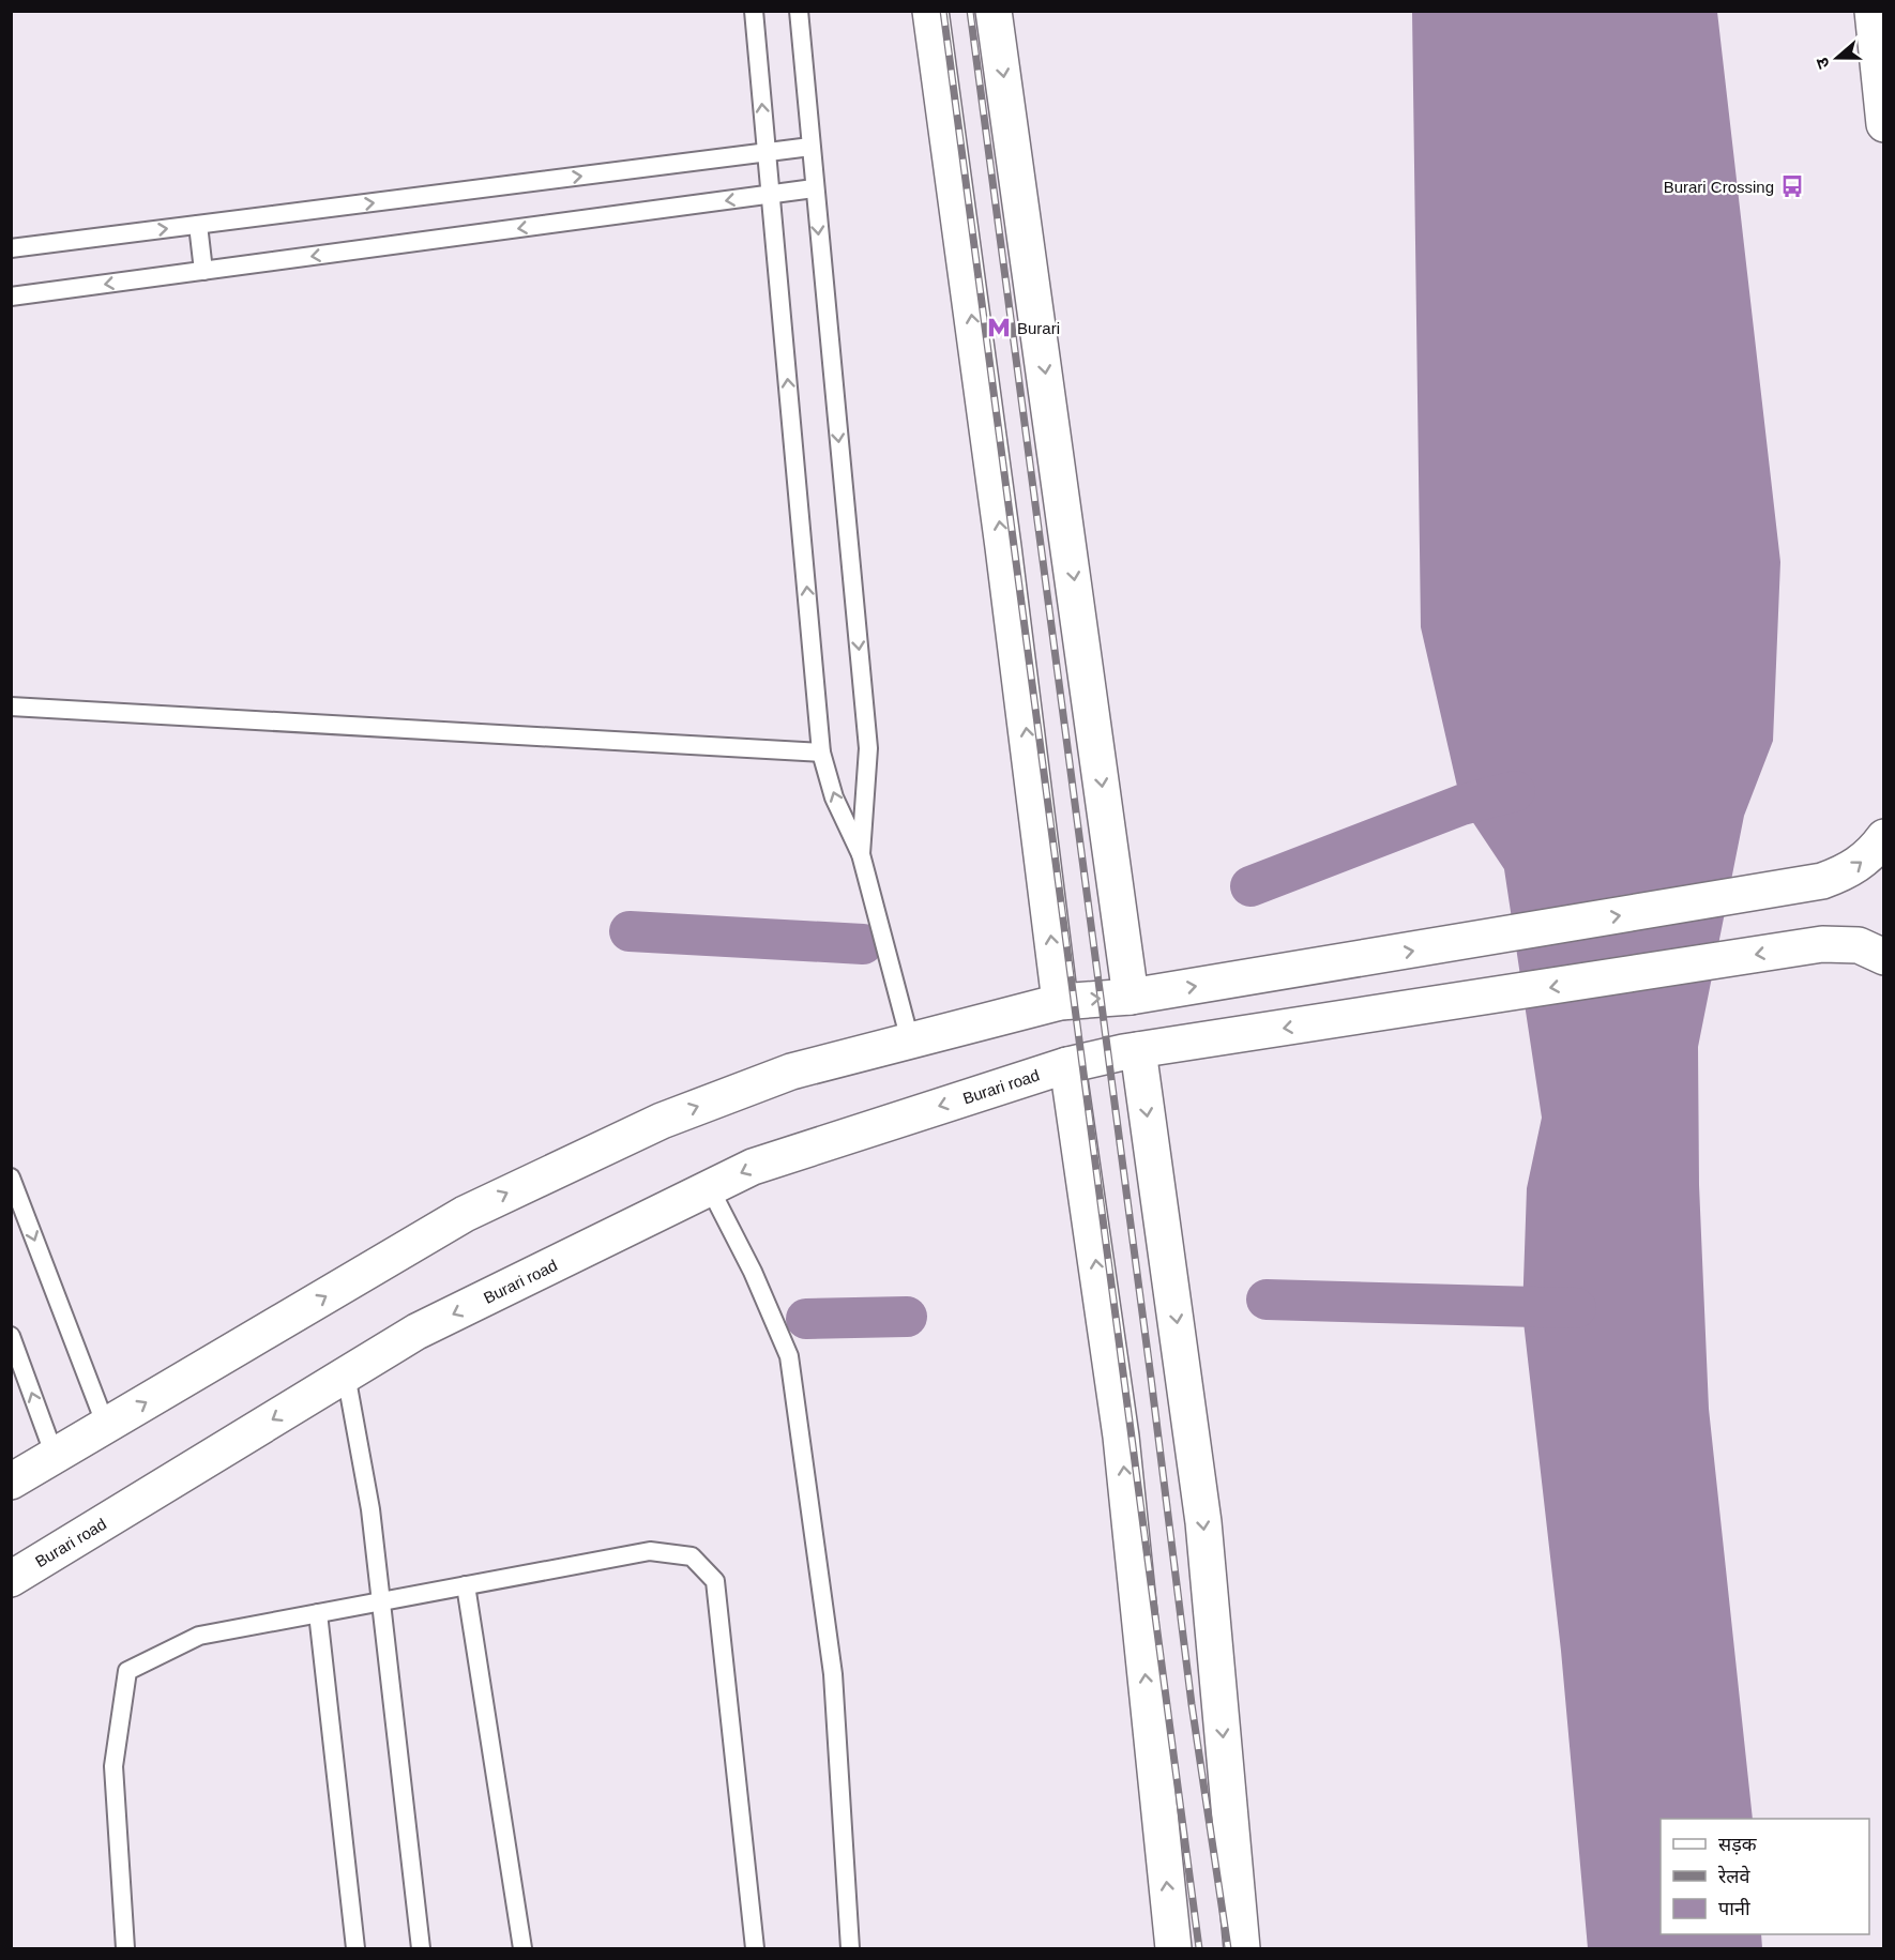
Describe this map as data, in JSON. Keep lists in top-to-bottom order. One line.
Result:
{"streets":{"main road":["Burari road"]},"places":{"bus stop":["Burari Crossing"],"metro station":["Burari"]},"legend":["सड़क","रेलवे","पानी"],"north":"left"}
